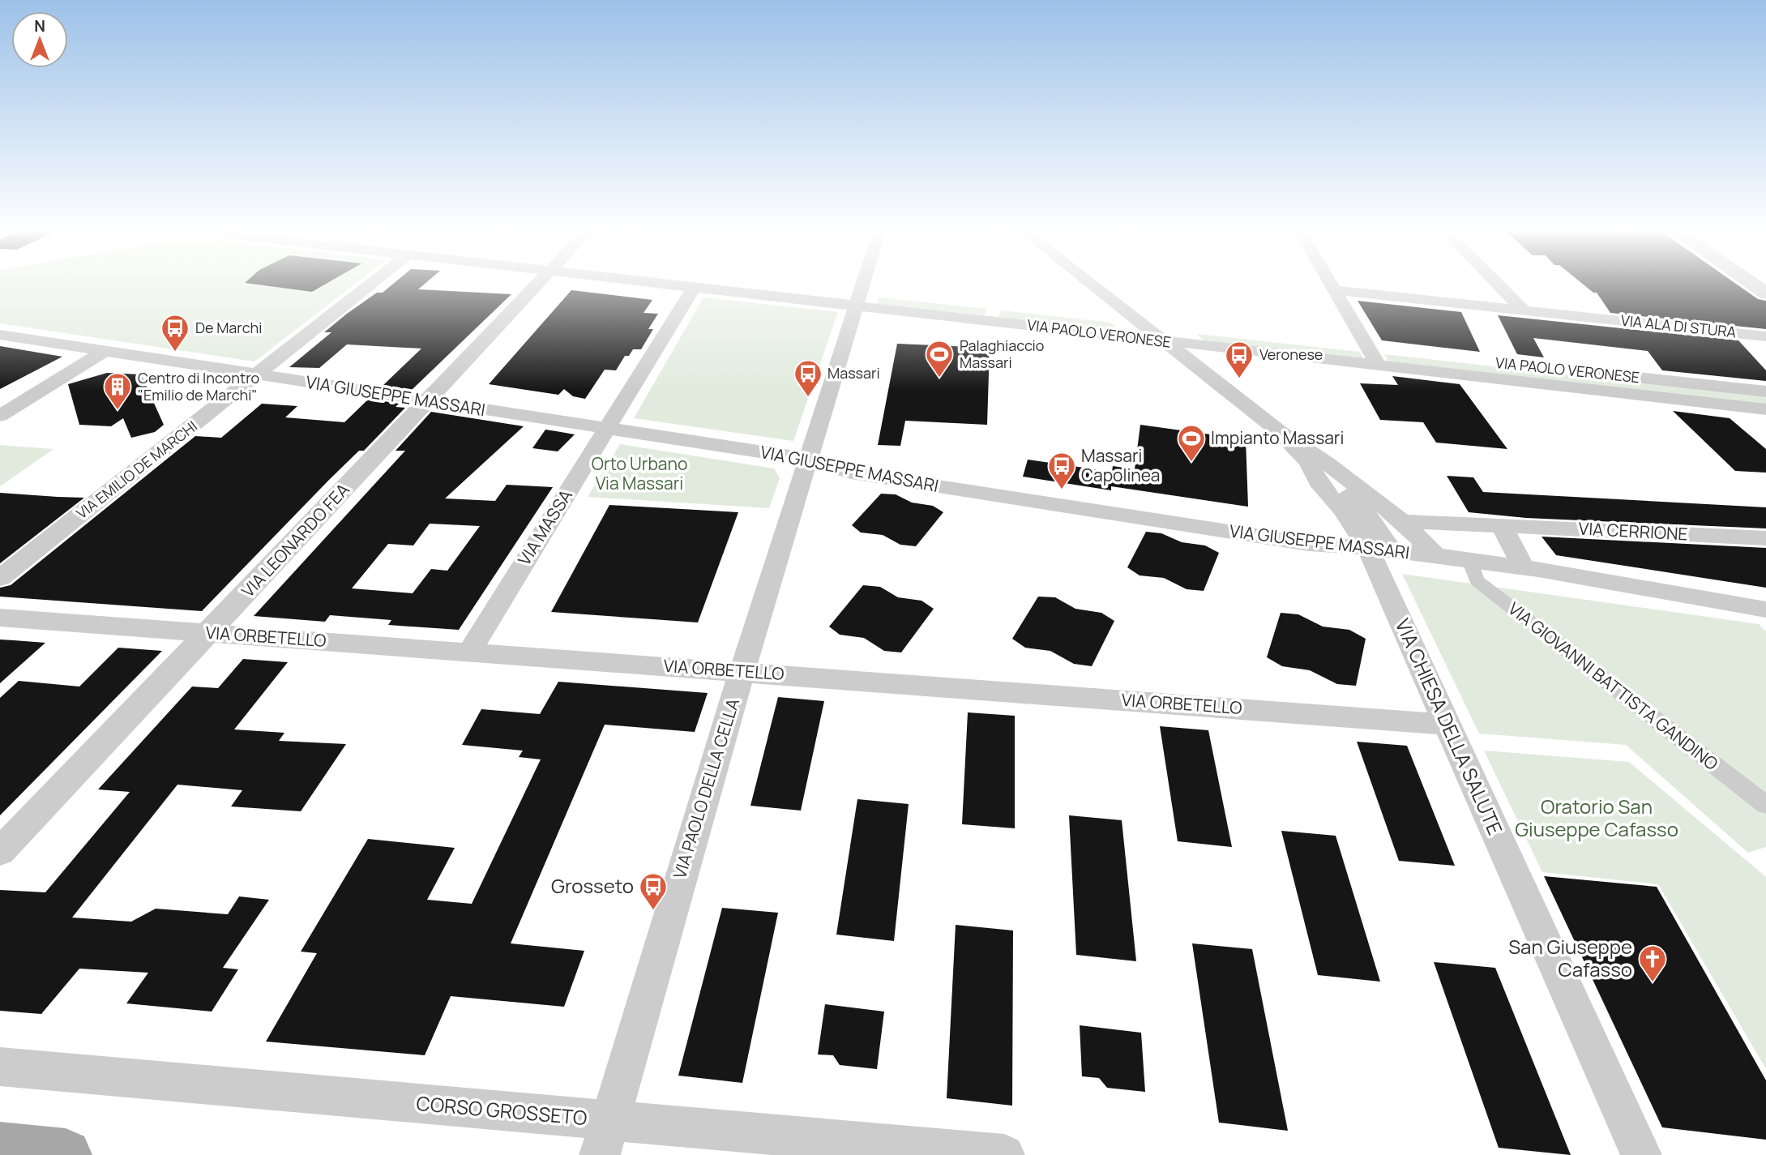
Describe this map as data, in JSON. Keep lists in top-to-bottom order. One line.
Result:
{"streets":{"street":["VIA ALA DI STURA","VIA PAOLO VERONESE","VIA GIUSEPPE MASSARI","VIA EMILIO DE MARCHI","VIA MASSA","VIA CERRIONE","VIA LEONARDO FEA","VIA ORBETELLO","VIA GIOVANNI BATTISTA GANDINO","VIA CHIESA DELLA SALUTE","VIA PAOLO DELLA CELLA","CORSO GROSSETO"]},"crossings":[["VIA PAOLO VERONESE","VIA MASSA"],["VIA PAOLO VERONESE","VIA PAOLO DELLA CELLA"],["VIA GIUSEPPE MASSARI","VIA EMILIO DE MARCHI"],["VIA GIUSEPPE MASSARI","VIA MASSA"],["VIA GIUSEPPE MASSARI","VIA LEONARDO FEA"],["VIA GIUSEPPE MASSARI","VIA GIOVANNI BATTISTA GANDINO"],["VIA GIUSEPPE MASSARI","VIA CHIESA DELLA SALUTE"],["VIA GIUSEPPE MASSARI","VIA PAOLO DELLA CELLA"],["VIA MASSA","VIA ORBETELLO"],["VIA LEONARDO FEA","VIA ORBETELLO"],["VIA ORBETELLO","VIA CHIESA DELLA SALUTE"],["VIA ORBETELLO","VIA PAOLO DELLA CELLA"],["VIA PAOLO DELLA CELLA","CORSO GROSSETO"]],"parks":["Orto Urbano Via Massari","Oratorio San Giuseppe Cafasso"],"places":{"bus stop":["De Marchi","Veronese","Massari","Massari Capolinea","Grosseto"],"sports":["Palaghiaccio Massari","Impianto Massari"],"building":["Centro di Incontro \"Emilio de Marchi\""],"church":["San Giuseppe Cafasso"]},"north":"top"}
